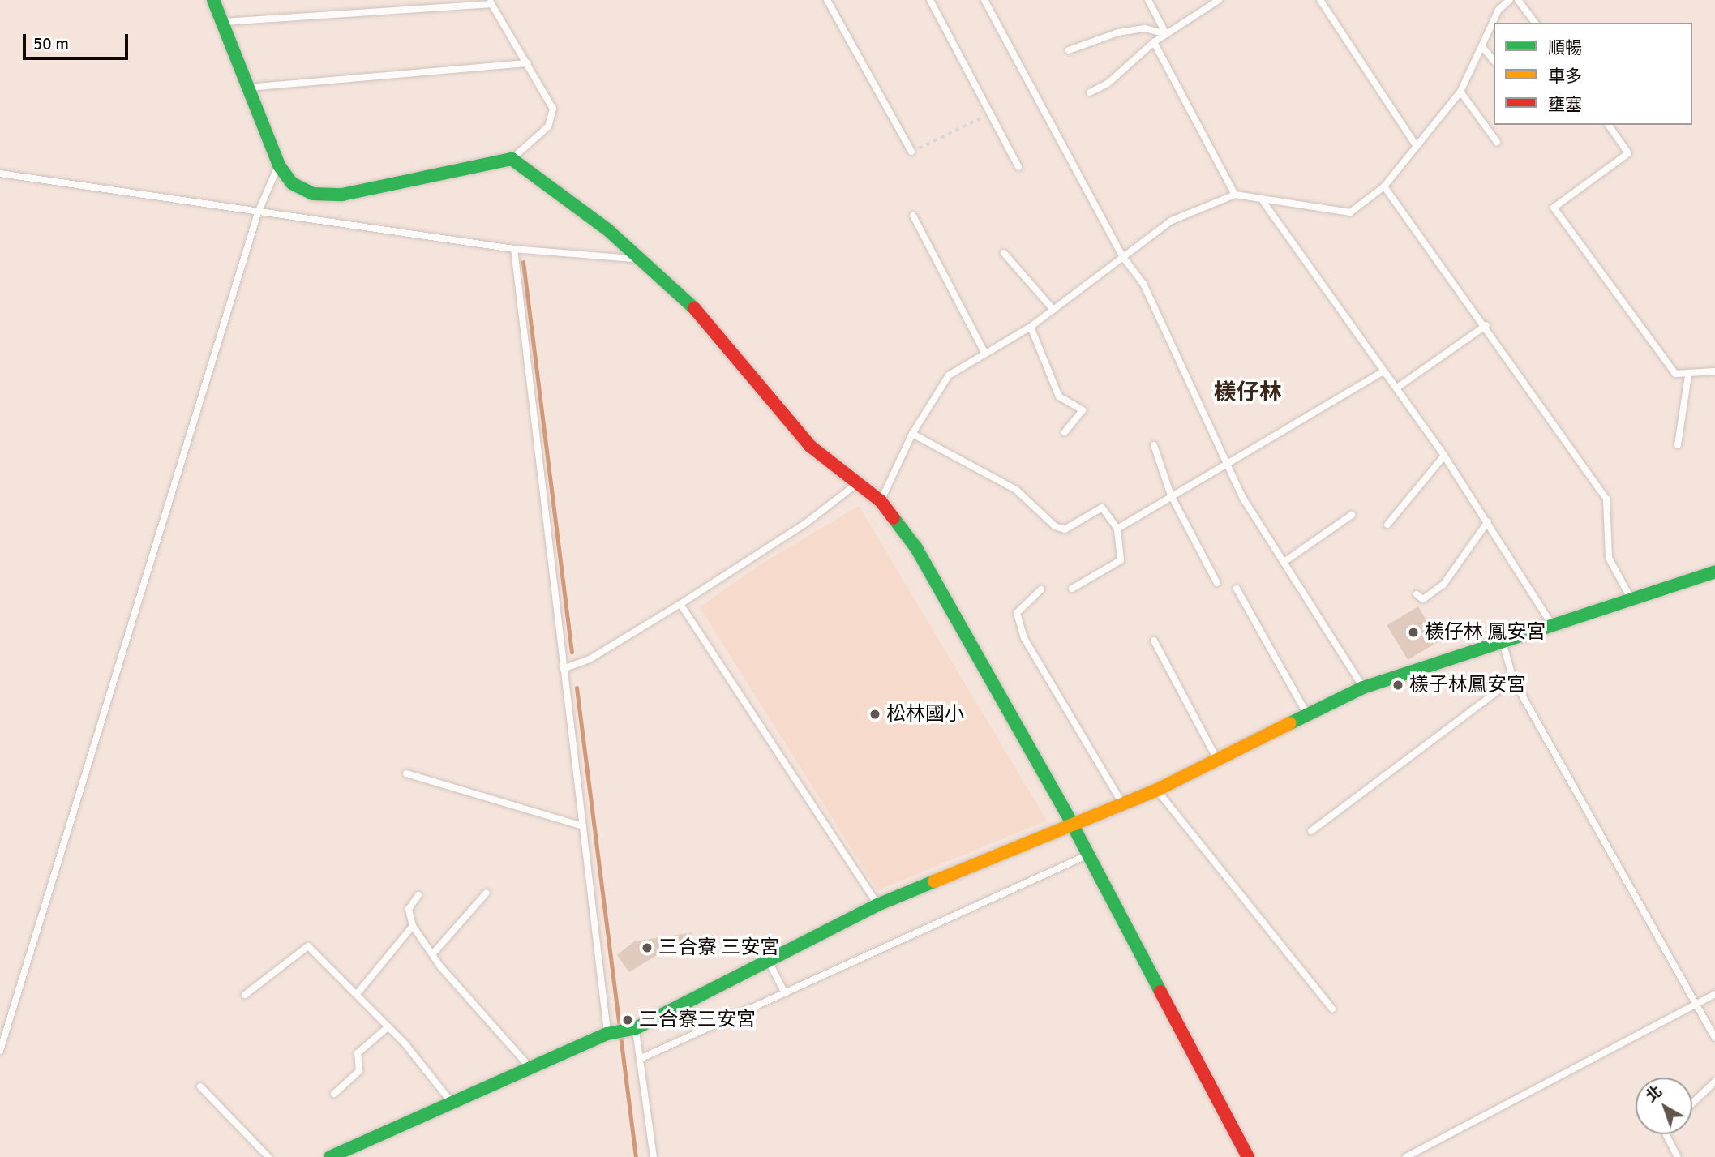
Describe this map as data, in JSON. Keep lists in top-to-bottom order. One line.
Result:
{"districts":["檨仔林"],"places":["檨仔林 鳳安宮","檨子林鳳安宮","松林國小","三合寮 三安宮","三合寮三安宮"],"legend":["順暢","車多","壅塞"],"scale_bar":"50 m","north":"top left"}
